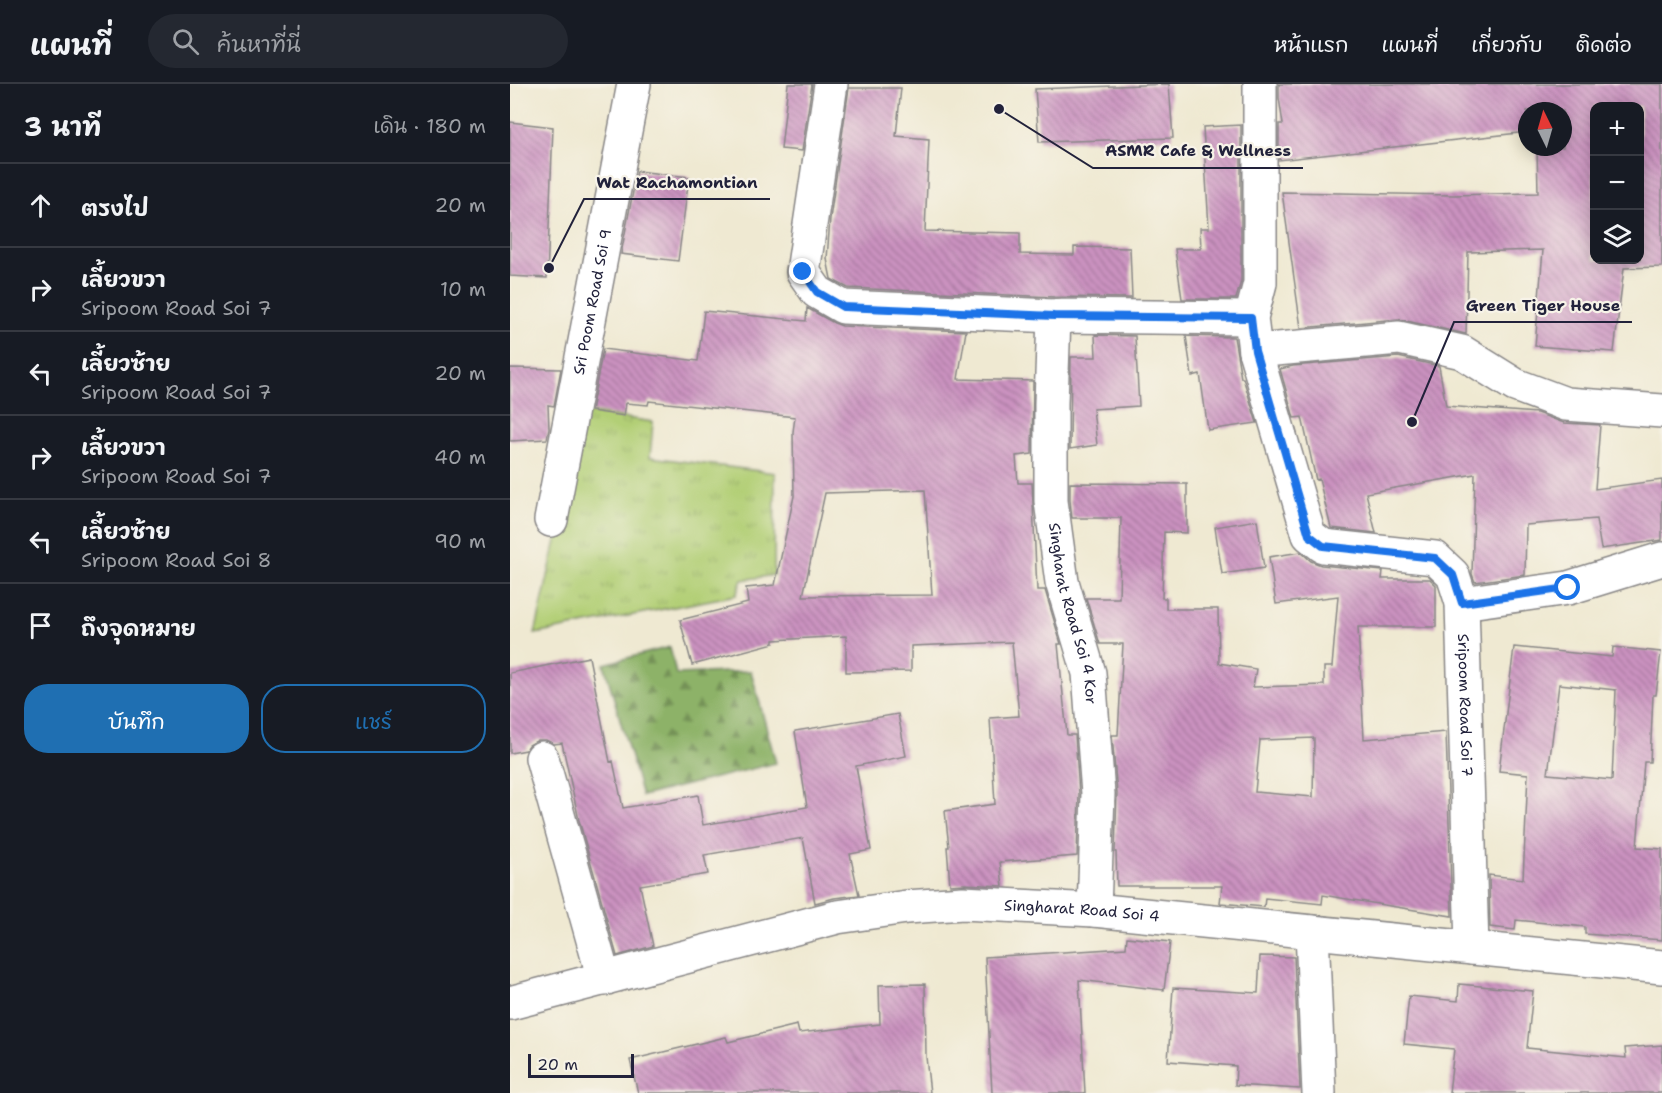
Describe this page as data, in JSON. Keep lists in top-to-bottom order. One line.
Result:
{"streets":{"street":["Sri Poom Road Soi 9","Singharat Road Soi 4 Kor","Sripoom Road Soi 7","Singharat Road Soi 4"]},"crossings":[["Singharat Road Soi 4 Kor","Singharat Road Soi 4"],["Sripoom Road Soi 7","Singharat Road Soi 4"]],"places":["ASMR Cafe & Wellness","Wat Rachamontian","Green Tiger House"],"scale_bar":"20 m","north":"top","page":{"header":"แผนที่","search":"ค้นหาที่นี่","nav":["หน้าแรก","แผนที่","เกี่ยวกับ","ติดต่อ"],"heading":["3 นาที","เดิน · 180 m"],"map_buttons":["+","−"],"list":[["ตรงไป","20 m"],["เลี้ยวขวา","Sripoom Road Soi 7","10 m"],["เลี้ยวซ้าย","Sripoom Road Soi 7","20 m"],["เลี้ยวขวา","Sripoom Road Soi 7","40 m"],["เลี้ยวซ้าย","Sripoom Road Soi 8","90 m"],"ถึงจุดหมาย"],"buttons":["บันทึก","แชร์"],"scale":"20 m"}}
